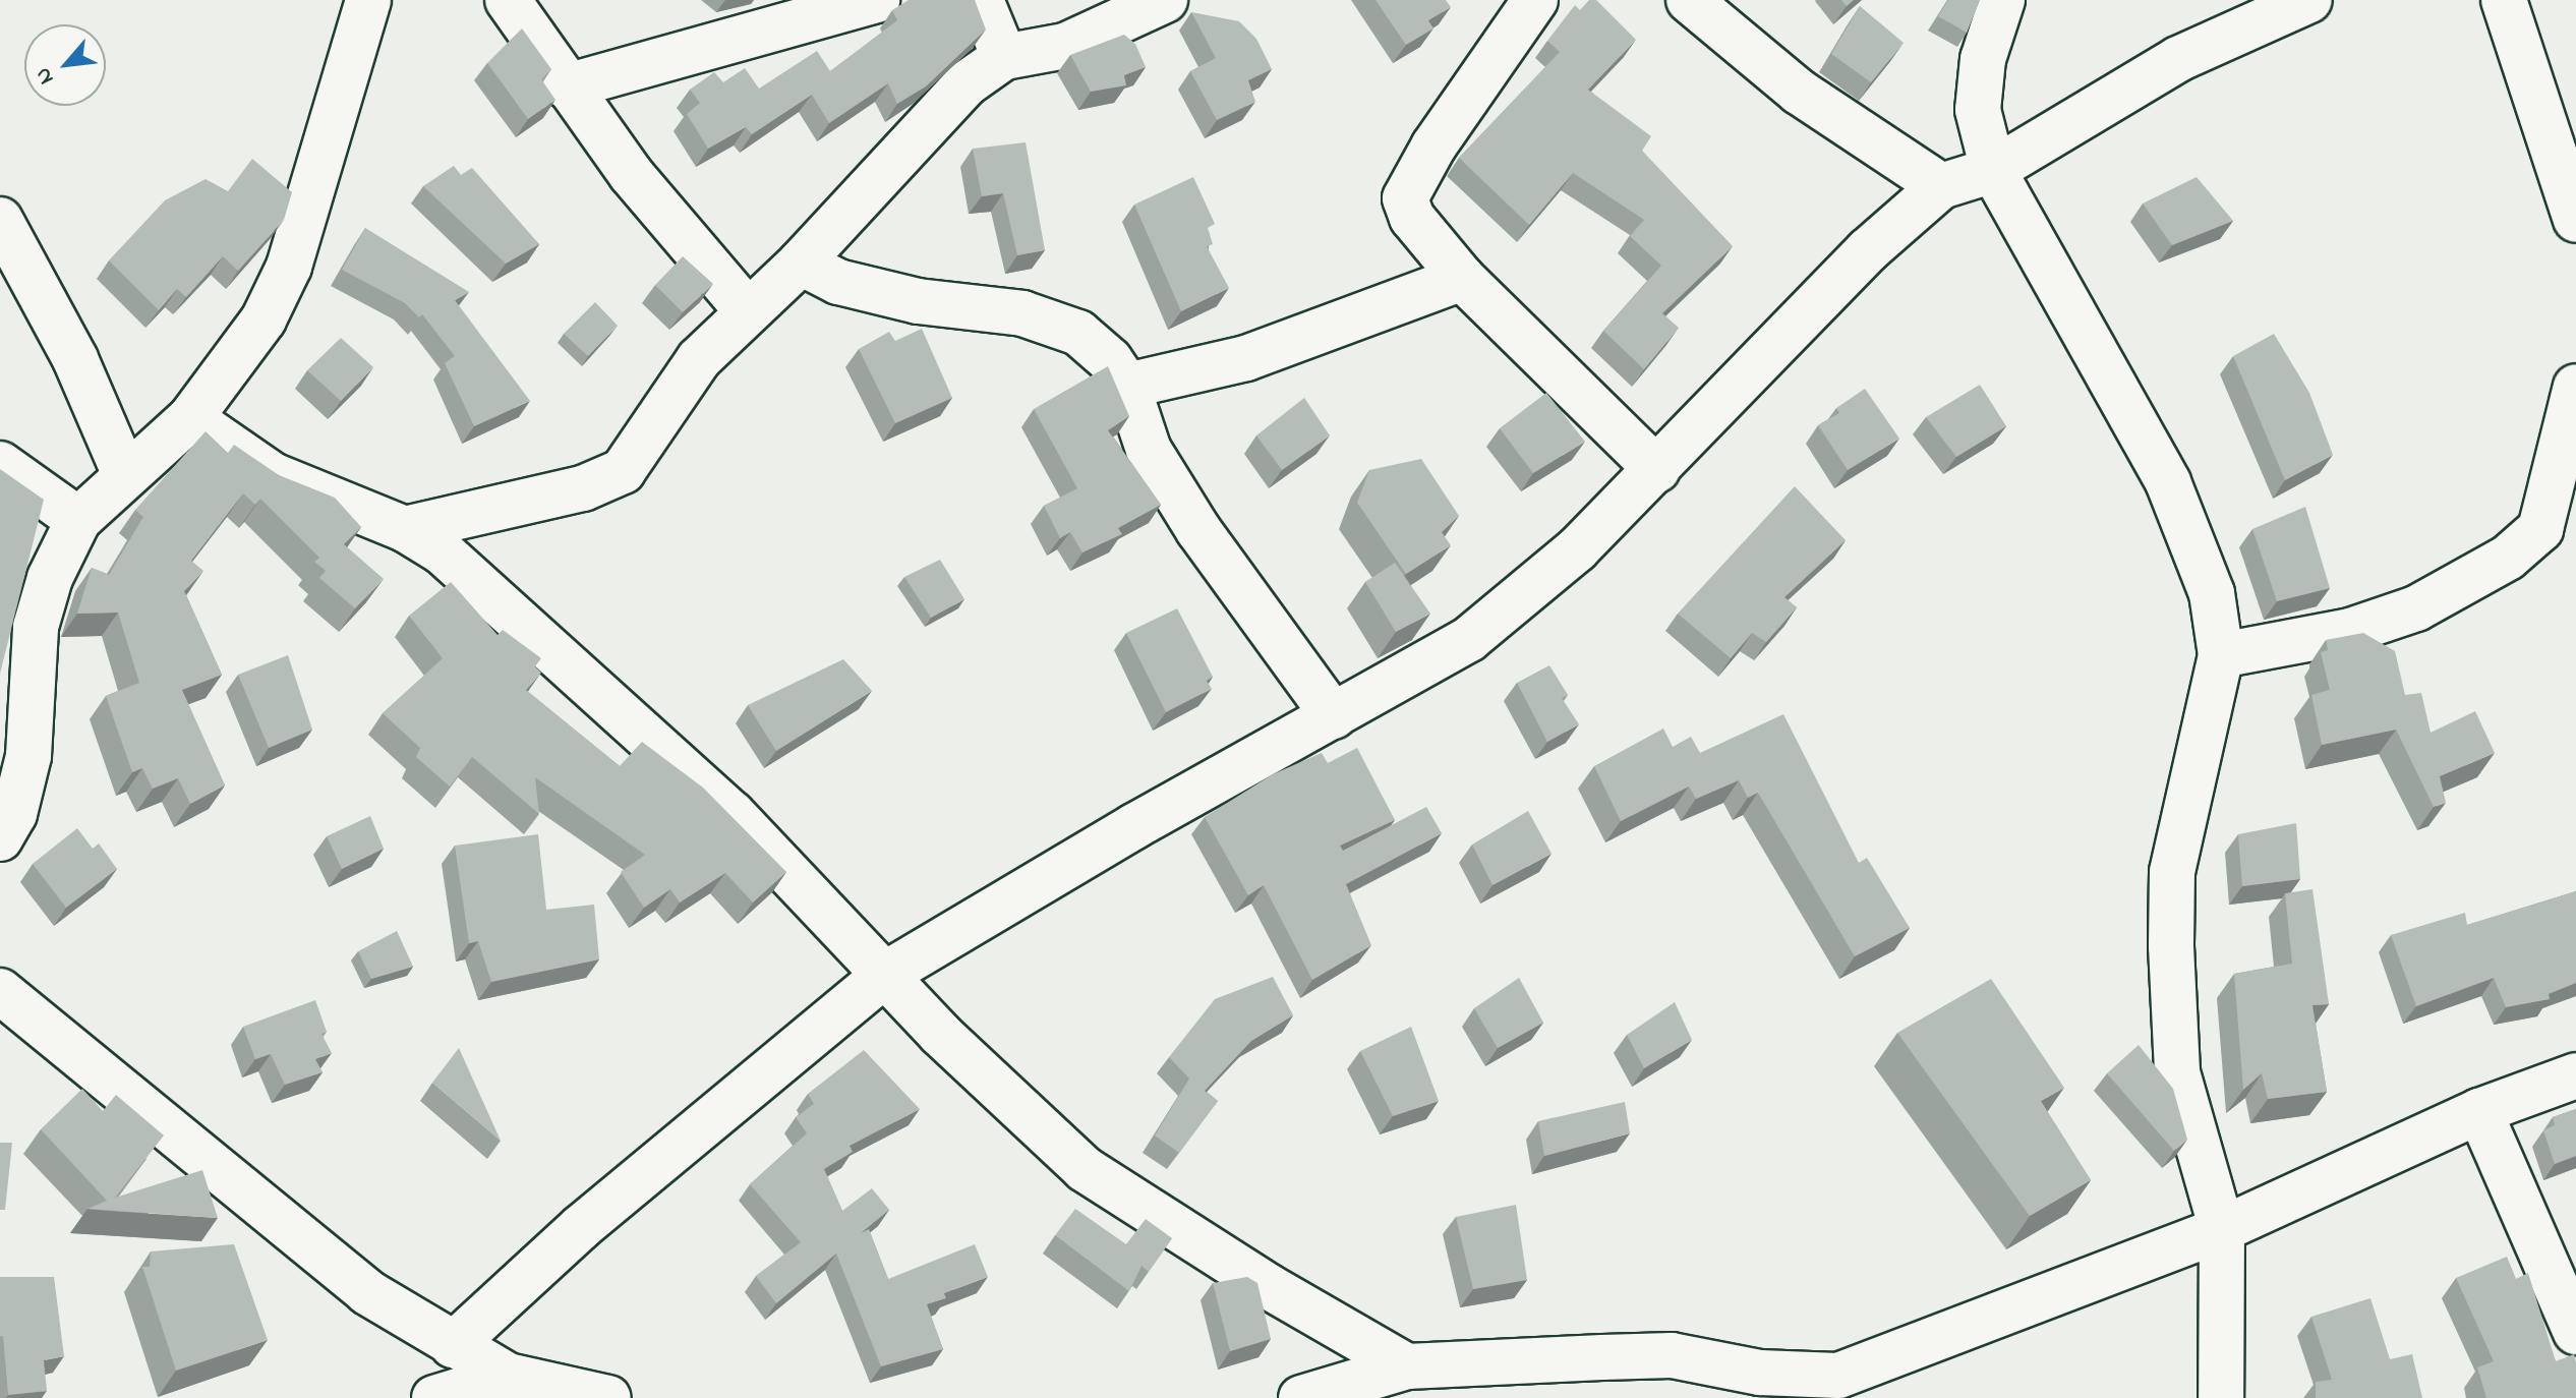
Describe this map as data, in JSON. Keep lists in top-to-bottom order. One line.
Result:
{"north":"bottom left"}
